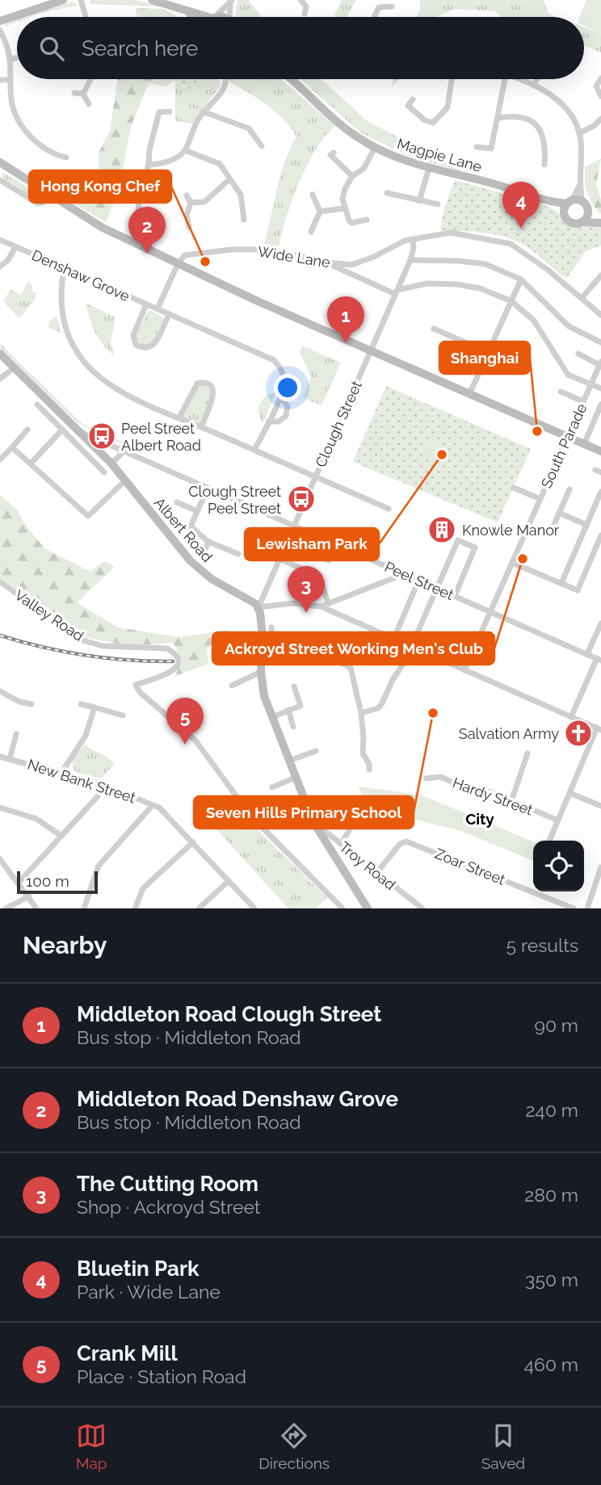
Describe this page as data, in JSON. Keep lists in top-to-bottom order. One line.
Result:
{"streets":{"street":["Magpie Lane","Wide Lane","Denshaw Grove","Clough Street","South Parade","Albert Road","Peel Street","Valley Road","New Bank Street","Hardy Street","Troy Road","Zoar Street"]},"crossings":[["Wide Lane","Clough Street"],["Clough Street","Albert Road"],["Clough Street","Peel Street"],["South Parade","Peel Street"],["Albert Road","Peel Street"],["Troy Road","Zoar Street"]],"districts":["City"],"places":{"other":["Hong Kong Chef","Shanghai","Lewisham Park","Ackroyd Street Working Men's Club","Seven Hills Primary School"],"bus stop":["Peel Street Albert Road","Clough Street Peel Street"],"building":["Knowle Manor"],"church":["Salvation Army"]},"scale_bar":"100 m","page":{"search":"Search here","pins":["4","2","1","3","5"],"scale":"100 m","heading":["Nearby","5 results"],"list":[{"mark":"1","name":"Middleton Road Clough Street","note":"Bus stop · Middleton Road","value":"90 m"},{"mark":"2","name":"Middleton Road Denshaw Grove","note":"Bus stop · Middleton Road","value":"240 m"},{"mark":"3","name":"The Cutting Room","note":"Shop · Ackroyd Street","value":"280 m"},{"mark":"4","name":"Bluetin Park","note":"Park · Wide Lane","value":"350 m"},{"mark":"5","name":"Crank Mill","note":"Place · Station Road","value":"460 m"}],"nav":["Map","Directions","Saved"]}}
